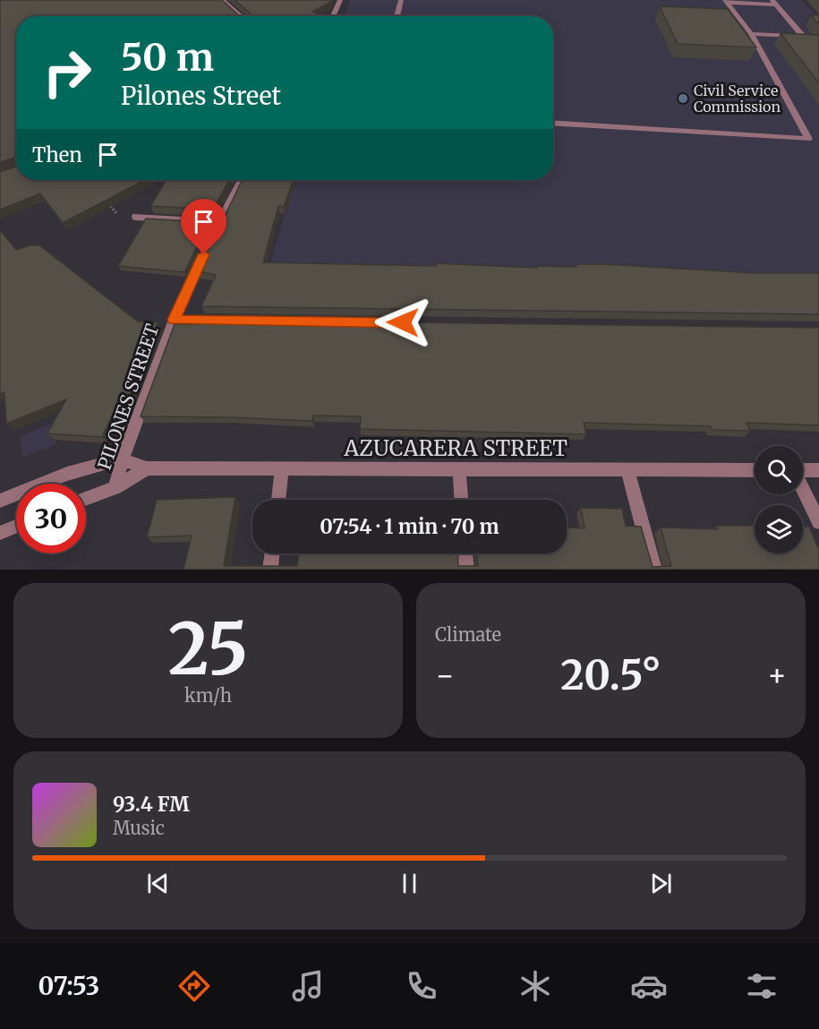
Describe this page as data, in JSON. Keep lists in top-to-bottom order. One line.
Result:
{"streets":{"street":["PILONES STREET","AZUCARERA STREET"]},"crossings":[["PILONES STREET","AZUCARERA STREET"]],"places":["Civil Service Commission"],"page":{"turn":["50 m","Pilones Street"],"then":"Then","limit":"30","trip":"07:54 · 1 min · 70 m","tile":[["25","km/h"],"Climate"],"heat":["−","20.5°","+"],"song":["93.4 FM","Music"],"tabs":"07:53"}}
